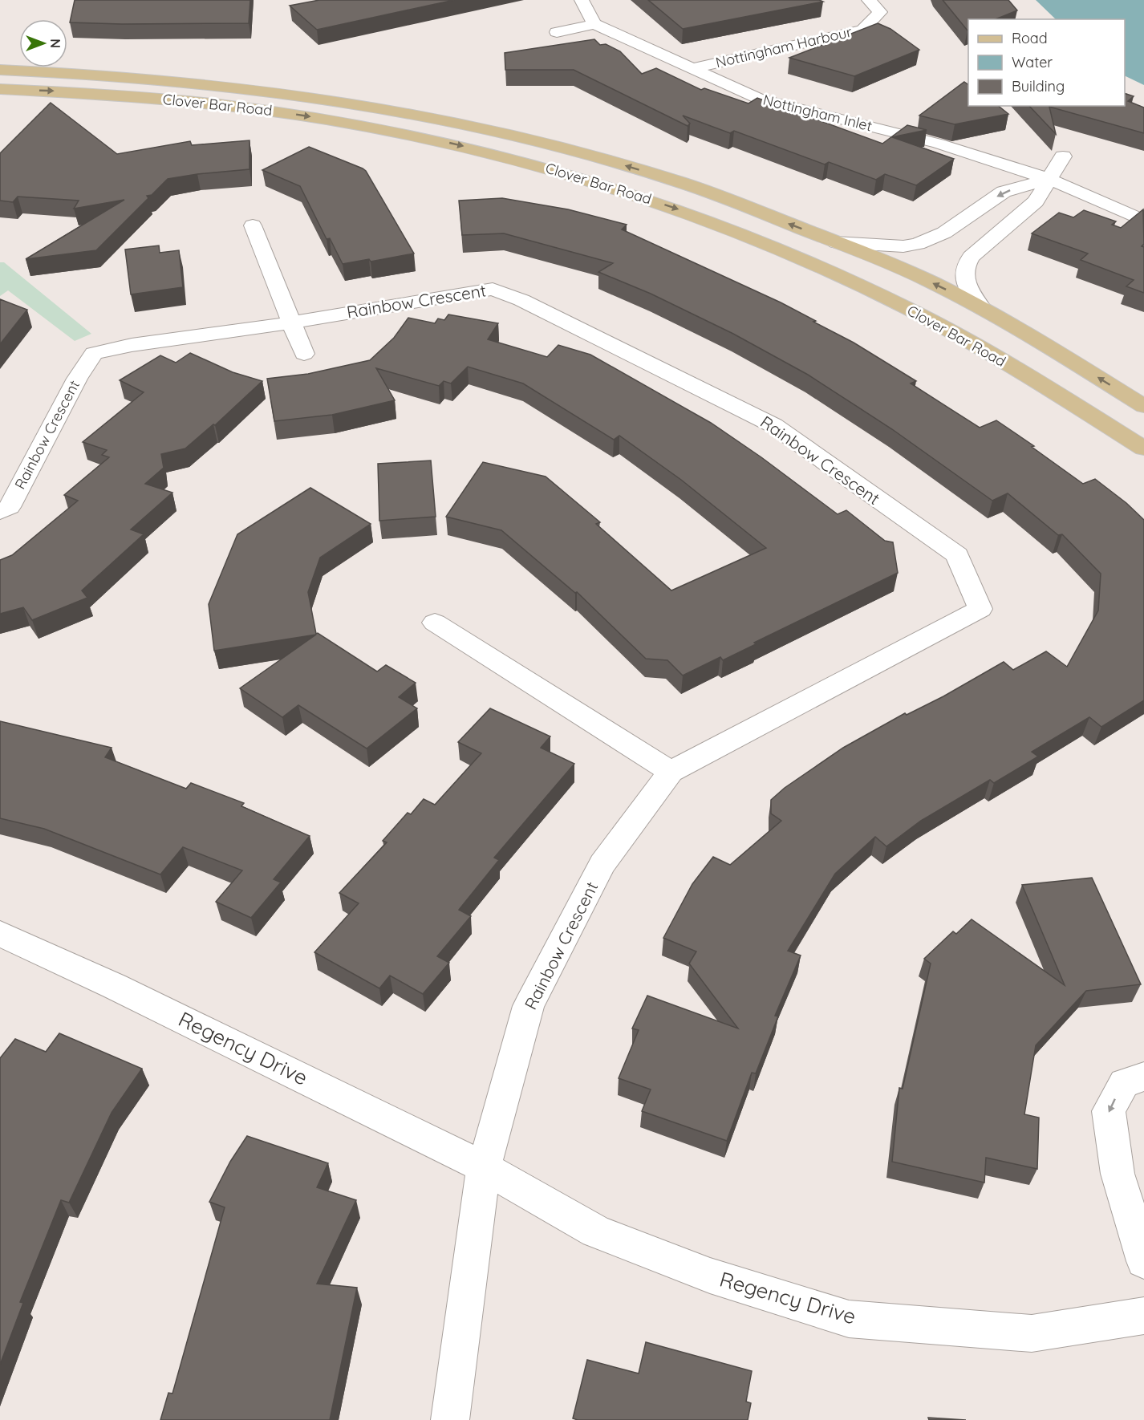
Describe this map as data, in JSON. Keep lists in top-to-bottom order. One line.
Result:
{"streets":{"main road":["Clover Bar Road"],"street":["Nottingham Harbour","Nottingham Inlet","Rainbow Crescent","Regency Drive"]},"crossings":[["Nottingham Harbour","Nottingham Inlet"],["Rainbow Crescent","Regency Drive"]],"legend":["Road","Water","Building"],"north":"right"}
